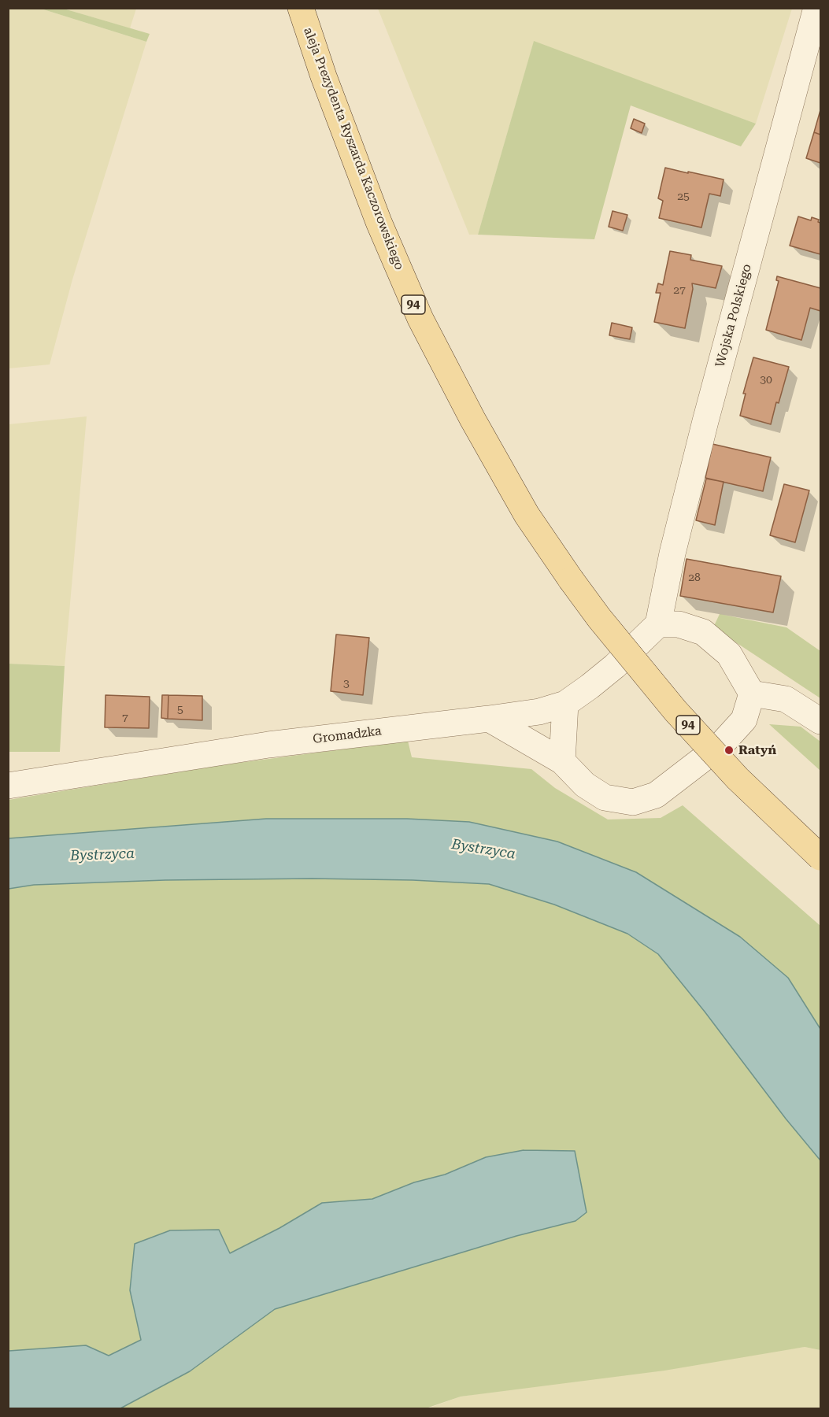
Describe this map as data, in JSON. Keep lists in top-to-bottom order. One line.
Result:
{"streets":{"main road":["aleja Prezydenta Ryszarda Kaczorowskiego","94"],"street":["Wojska Polskiego","Gromadzka"]},"crossings":[["Wojska Polskiego","Gromadzka"]],"water":["Bystrzyca"],"places":["Ratyń"],"house_numbers":["25","27","30","28","3","5","7"]}
